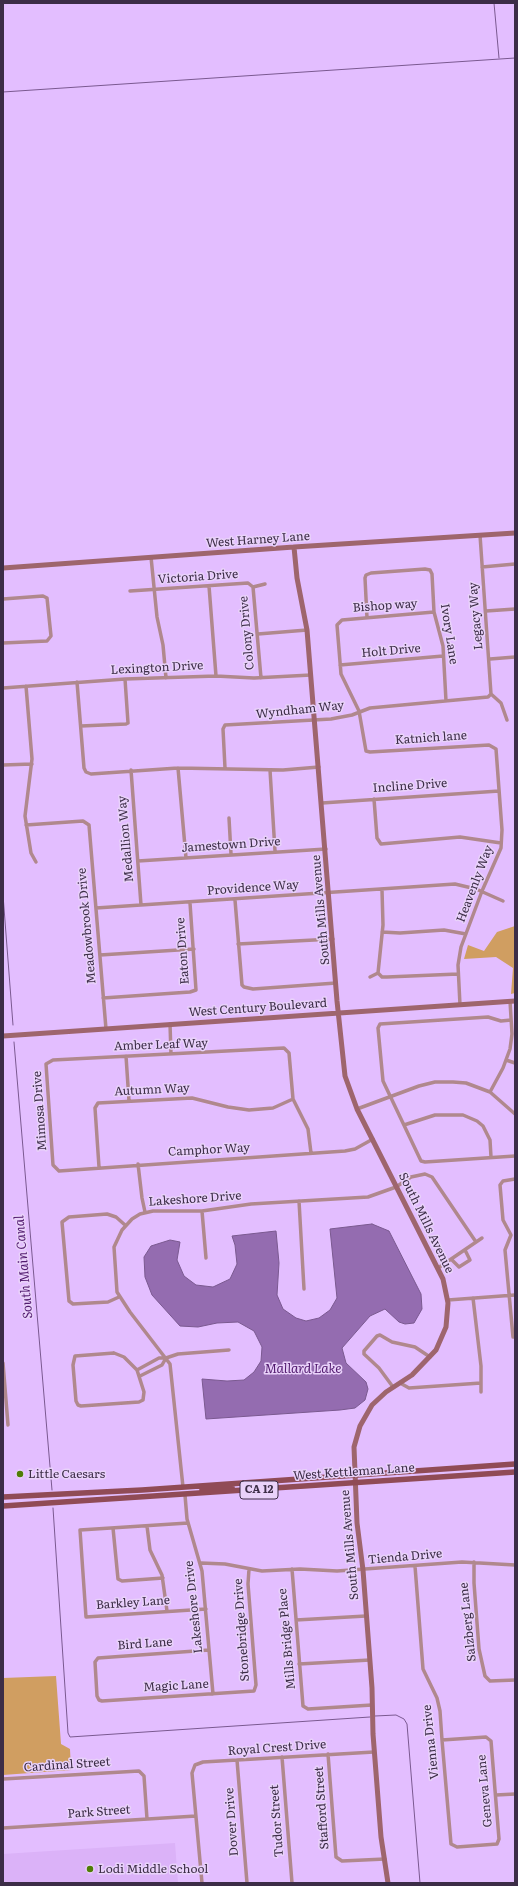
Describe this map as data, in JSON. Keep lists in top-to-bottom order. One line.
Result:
{"streets":{"main road":["West Kettleman Lane","CA 12"],"street":["West Harney Lane","Victoria Drive","Bishop way","Legacy Way","Colony Drive","Ivory Lane","Holt Drive","Lexington Drive","Wyndham Way","Katnich lane","Incline Drive","Medallion Way","Jamestown Drive","Heavenly Way","Providence Way","South Mills Avenue","Meadowbrook Drive","Eaton Drive","West Century Boulevard","Amber Leaf Way","Autumn Way","Mimosa Drive","Camphor Way","Lakeshore Drive","Tienda Drive","Barkley Lane","Salzberg Lane","Stonebridge Drive","Mills Bridge Place","Bird Lane","Magic Lane","Vienna Drive","Royal Crest Drive","Cardinal Street","Geneva Lane","Stafford Street","Park Street","Tudor Street","Dover Drive"]},"crossings":[["West Harney Lane","Legacy Way"],["West Harney Lane","South Mills Avenue"],["Victoria Drive","Colony Drive"],["Bishop way","Ivory Lane"],["Bishop way","Holt Drive"],["Legacy Way","Wyndham Way"],["Colony Drive","Lexington Drive"],["Ivory Lane","Holt Drive"],["Ivory Lane","Wyndham Way"],["Lexington Drive","South Mills Avenue"],["Wyndham Way","Katnich lane"],["Wyndham Way","South Mills Avenue"],["Katnich lane","Heavenly Way"],["Incline Drive","Heavenly Way"],["Incline Drive","South Mills Avenue"],["Medallion Way","Jamestown Drive"],["Medallion Way","Providence Way"],["Jamestown Drive","South Mills Avenue"],["Heavenly Way","Providence Way"],["Heavenly Way","West Century Boulevard"],["Providence Way","South Mills Avenue"],["Providence Way","Meadowbrook Drive"],["Providence Way","Eaton Drive"],["South Mills Avenue","West Century Boulevard"],["South Mills Avenue","Camphor Way"],["South Mills Avenue","Lakeshore Drive"],["South Mills Avenue","West Kettleman Lane"],["South Mills Avenue","Tienda Drive"],["South Mills Avenue","Mills Bridge Place"],["South Mills Avenue","Royal Crest Drive"],["South Mills Avenue","Stafford Street"],["Meadowbrook Drive","Eaton Drive"],["Meadowbrook Drive","West Century Boulevard"],["Amber Leaf Way","Autumn Way"],["Amber Leaf Way","Mimosa Drive"],["Autumn Way","Camphor Way"],["Mimosa Drive","Camphor Way"],["Lakeshore Drive","West Kettleman Lane"],["Lakeshore Drive","Tienda Drive"],["Lakeshore Drive","Barkley Lane"],["Lakeshore Drive","Bird Lane"],["Lakeshore Drive","Magic Lane"],["Tienda Drive","Salzberg Lane"],["Tienda Drive","Stonebridge Drive"],["Tienda Drive","Mills Bridge Place"],["Tienda Drive","Vienna Drive"],["Stonebridge Drive","Magic Lane"],["Bird Lane","Magic Lane"],["Vienna Drive","Geneva Lane"],["Royal Crest Drive","Stafford Street"],["Royal Crest Drive","Park Street"],["Royal Crest Drive","Tudor Street"],["Royal Crest Drive","Dover Drive"],["Cardinal Street","Park Street"]],"water":["South Main Canal","Mallard Lake"],"places":["Little Caesars","Lodi Middle School"]}
